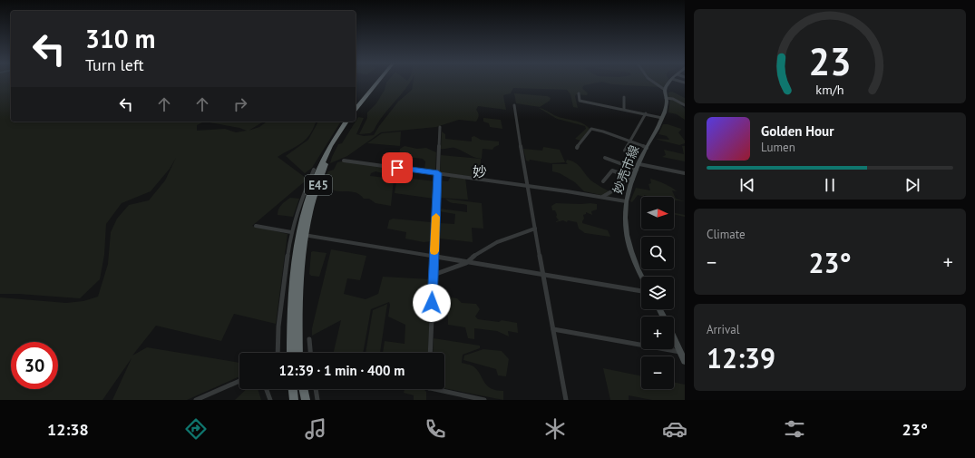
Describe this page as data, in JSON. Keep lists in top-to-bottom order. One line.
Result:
{"streets":{"highway":["E45"],"main road":["妙売市線"]},"districts":["妙"],"north":"right","page":{"turn":["310 m","Turn left"],"song":["Golden Hour","Lumen"],"map_buttons":["+","−"],"tile":["Climate",["Arrival","12:39"]],"heat":["−","23°","+"],"limit":"30","trip":"12:39 · 1 min · 400 m","tabs":["12:38","23°"],"gauge":["23","km/h"]}}
